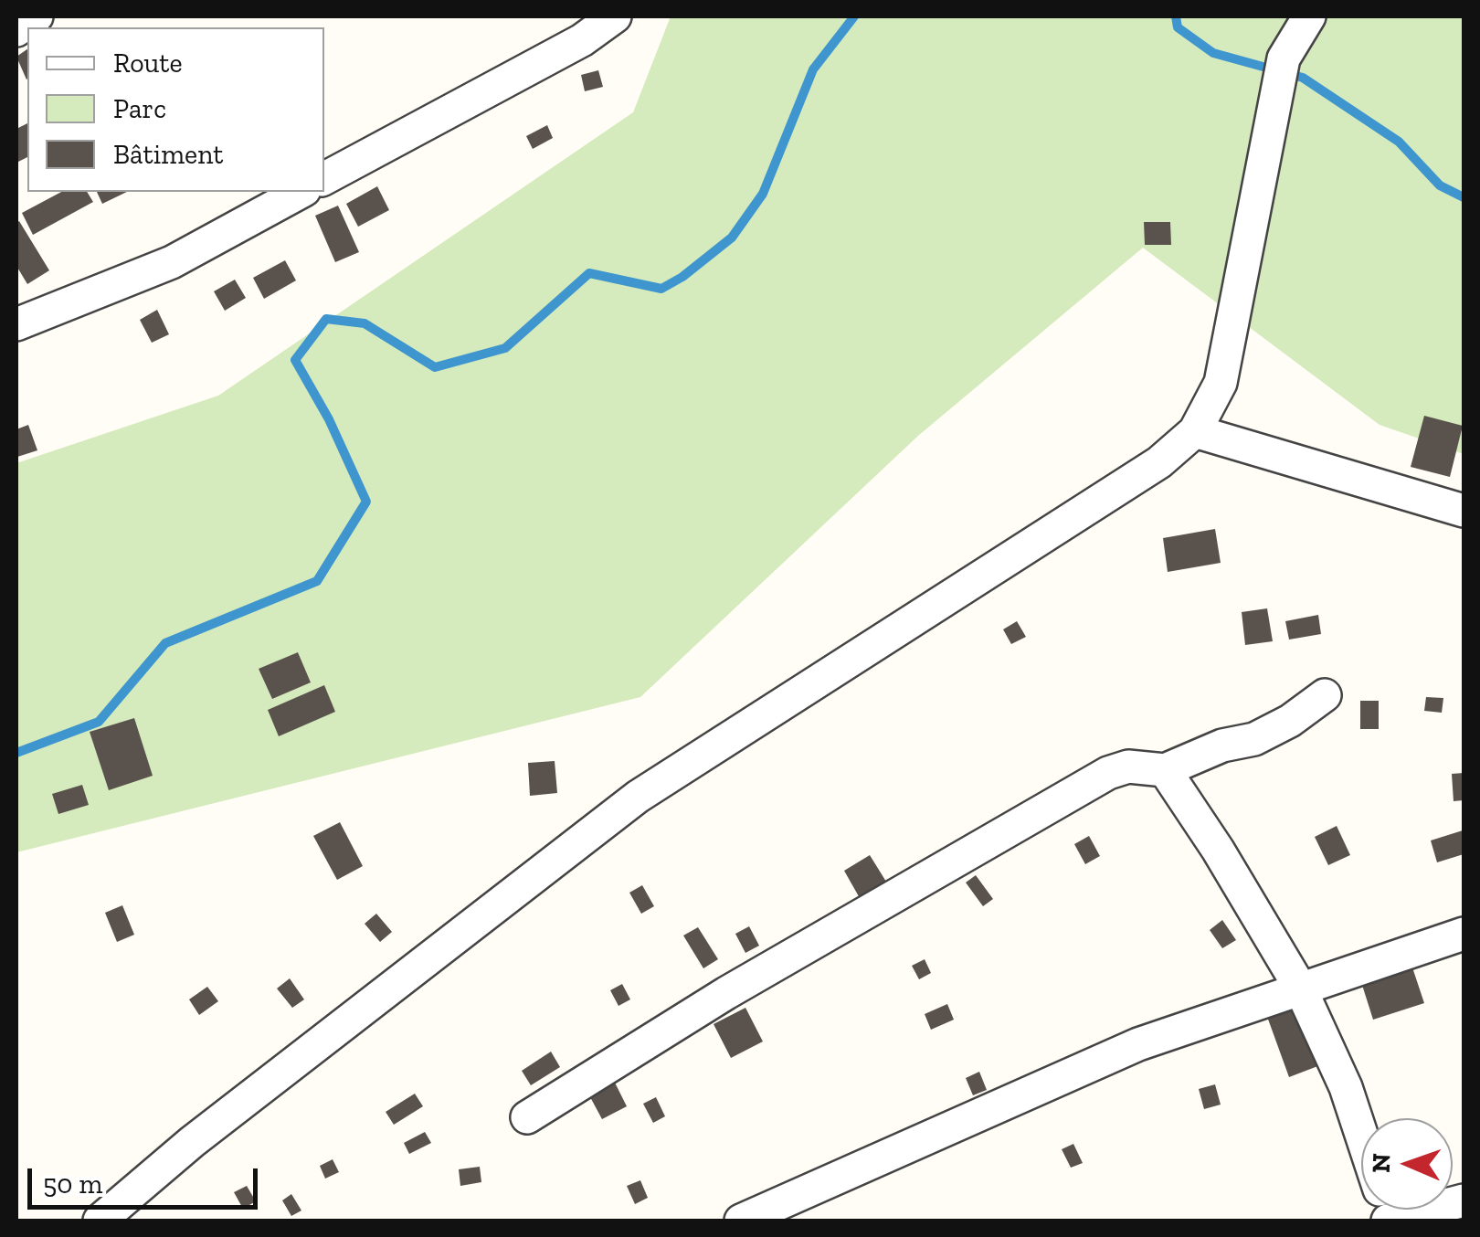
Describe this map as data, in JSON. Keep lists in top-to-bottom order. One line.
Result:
{"legend":["Route","Parc","Bâtiment"],"scale_bar":"50 m","north":"left"}
